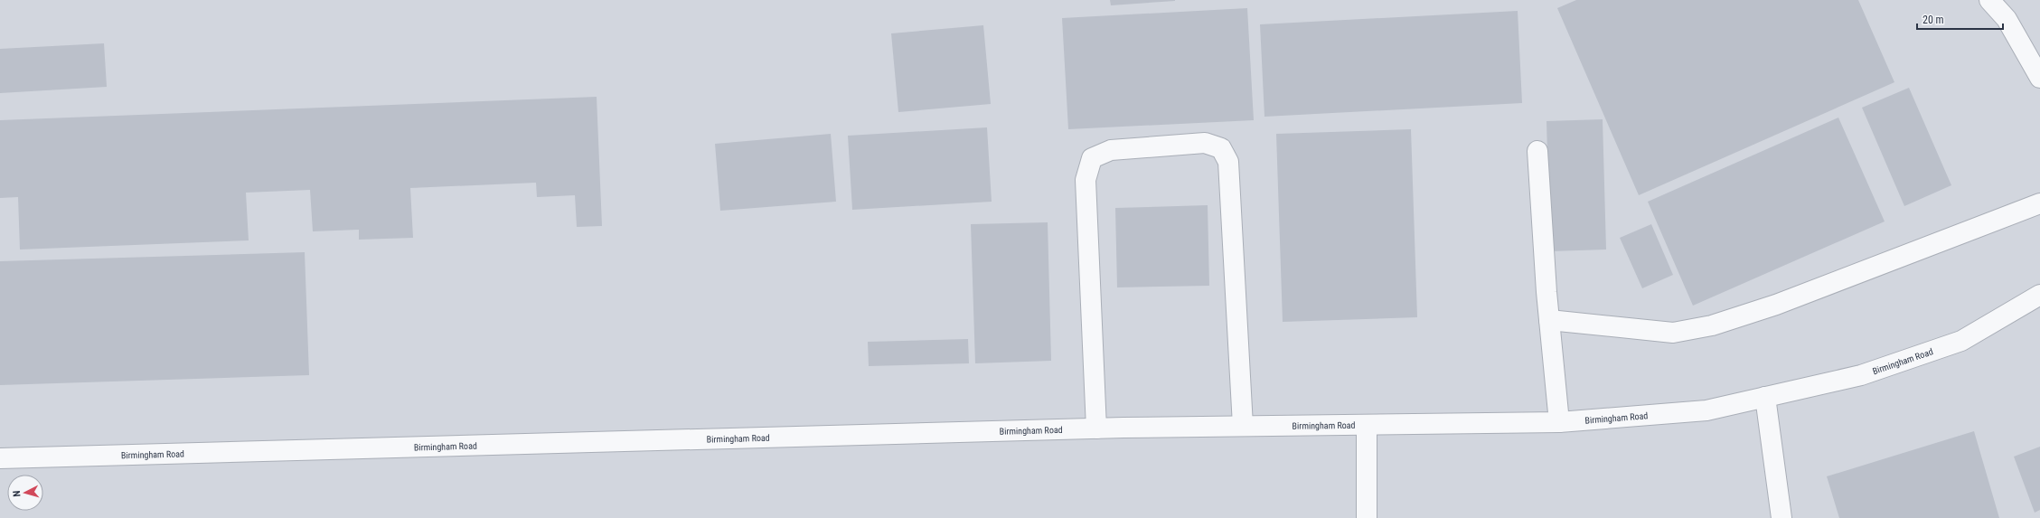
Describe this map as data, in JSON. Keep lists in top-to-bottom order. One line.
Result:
{"streets":{"street":["Birmingham Road"]},"scale_bar":"20 m","north":"left"}
